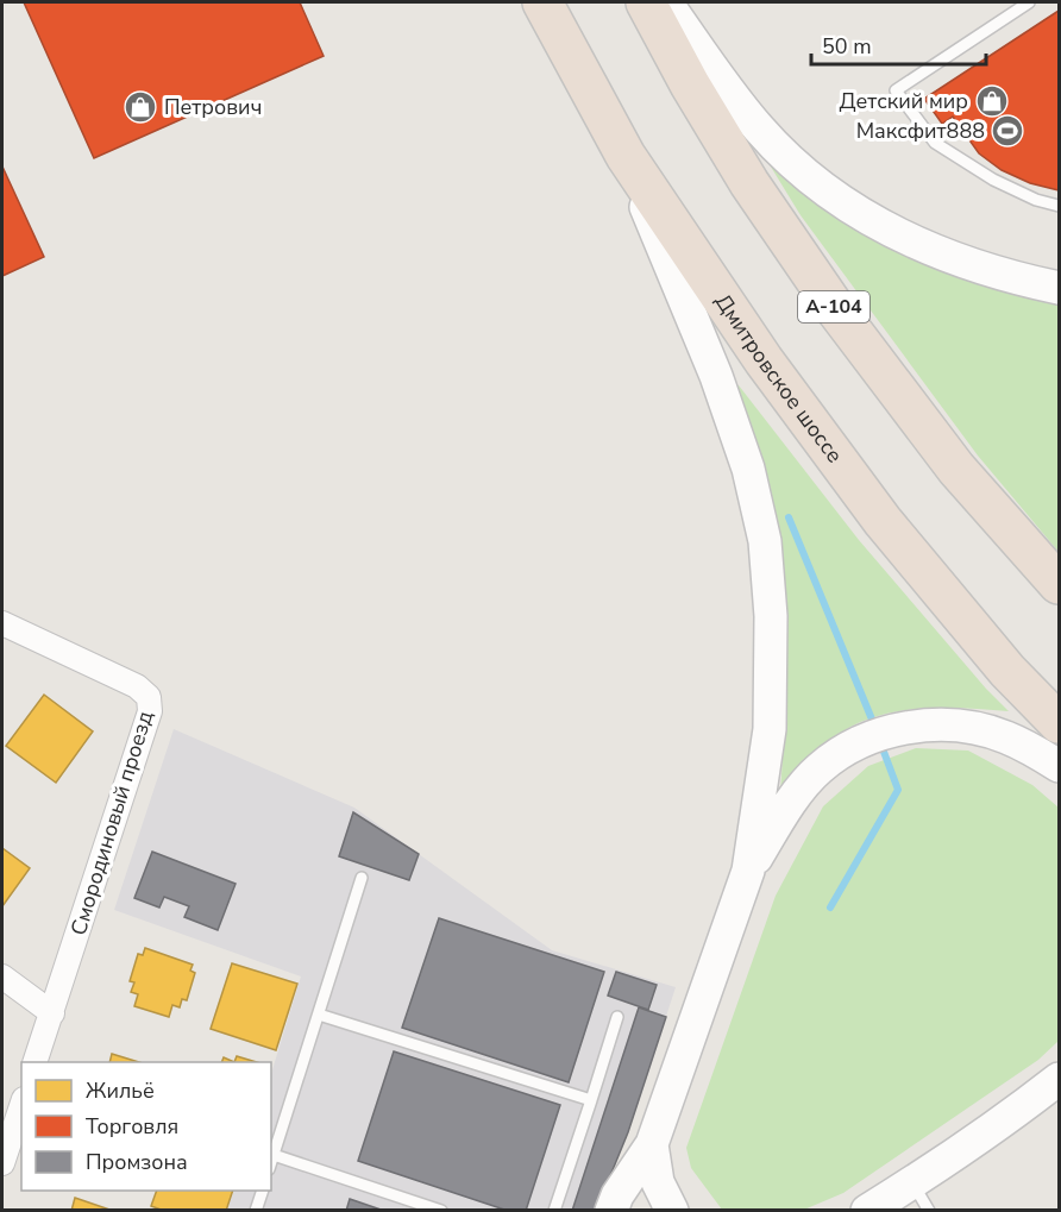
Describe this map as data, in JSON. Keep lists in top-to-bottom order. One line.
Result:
{"streets":{"highway":["А-104","Дмитровское шоссе"],"street":["Смородиновый проезд"]},"places":{"shop":["Детский мир","Петрович"],"sports":["Максфит888"]},"legend":["Жильё","Торговля","Промзона"],"scale_bar":"50 m"}
